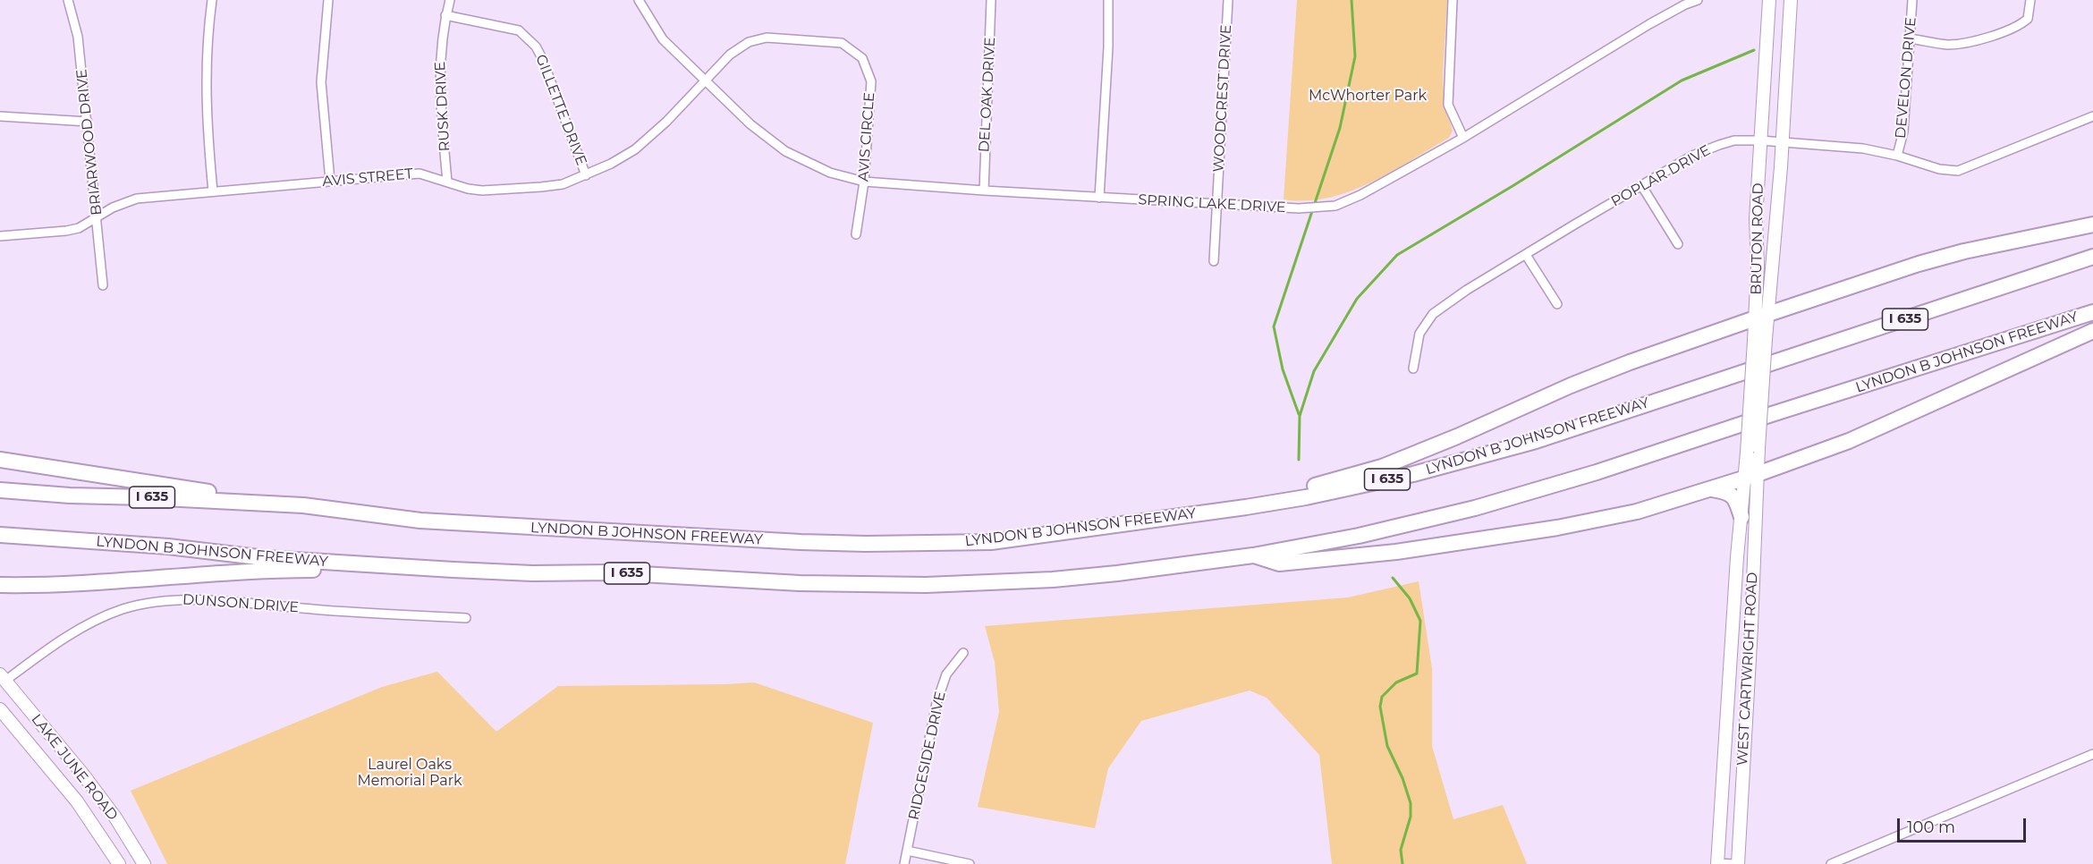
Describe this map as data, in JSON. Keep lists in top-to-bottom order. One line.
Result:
{"streets":{"highway":["I 635","LYNDON B JOHNSON FREEWAY"],"main road":["BRUTON ROAD","WEST CARTWRIGHT ROAD","LAKE JUNE ROAD"],"street":["DEVELON DRIVE","DEL OAK DRIVE","WOODCREST DRIVE","RUSK DRIVE","GILLETTE DRIVE","AVIS CIRCLE","BRIARWOOD DRIVE","POPLAR DRIVE","AVIS STREET","SPRING LAKE DRIVE","DUNSON DRIVE","RIDGESIDE DRIVE"]},"crossings":[["DEVELON DRIVE","POPLAR DRIVE"],["DEL OAK DRIVE","SPRING LAKE DRIVE"],["WOODCREST DRIVE","SPRING LAKE DRIVE"],["RUSK DRIVE","GILLETTE DRIVE"],["RUSK DRIVE","AVIS STREET"],["GILLETTE DRIVE","AVIS STREET"],["AVIS CIRCLE","AVIS STREET"],["AVIS CIRCLE","SPRING LAKE DRIVE"],["BRIARWOOD DRIVE","AVIS STREET"],["POPLAR DRIVE","BRUTON ROAD"],["AVIS STREET","SPRING LAKE DRIVE"],["BRUTON ROAD","WEST CARTWRIGHT ROAD"],["DUNSON DRIVE","LAKE JUNE ROAD"]],"parks":["McWhorter Park","Laurel Oaks Memorial Park"],"scale_bar":"100 m"}
